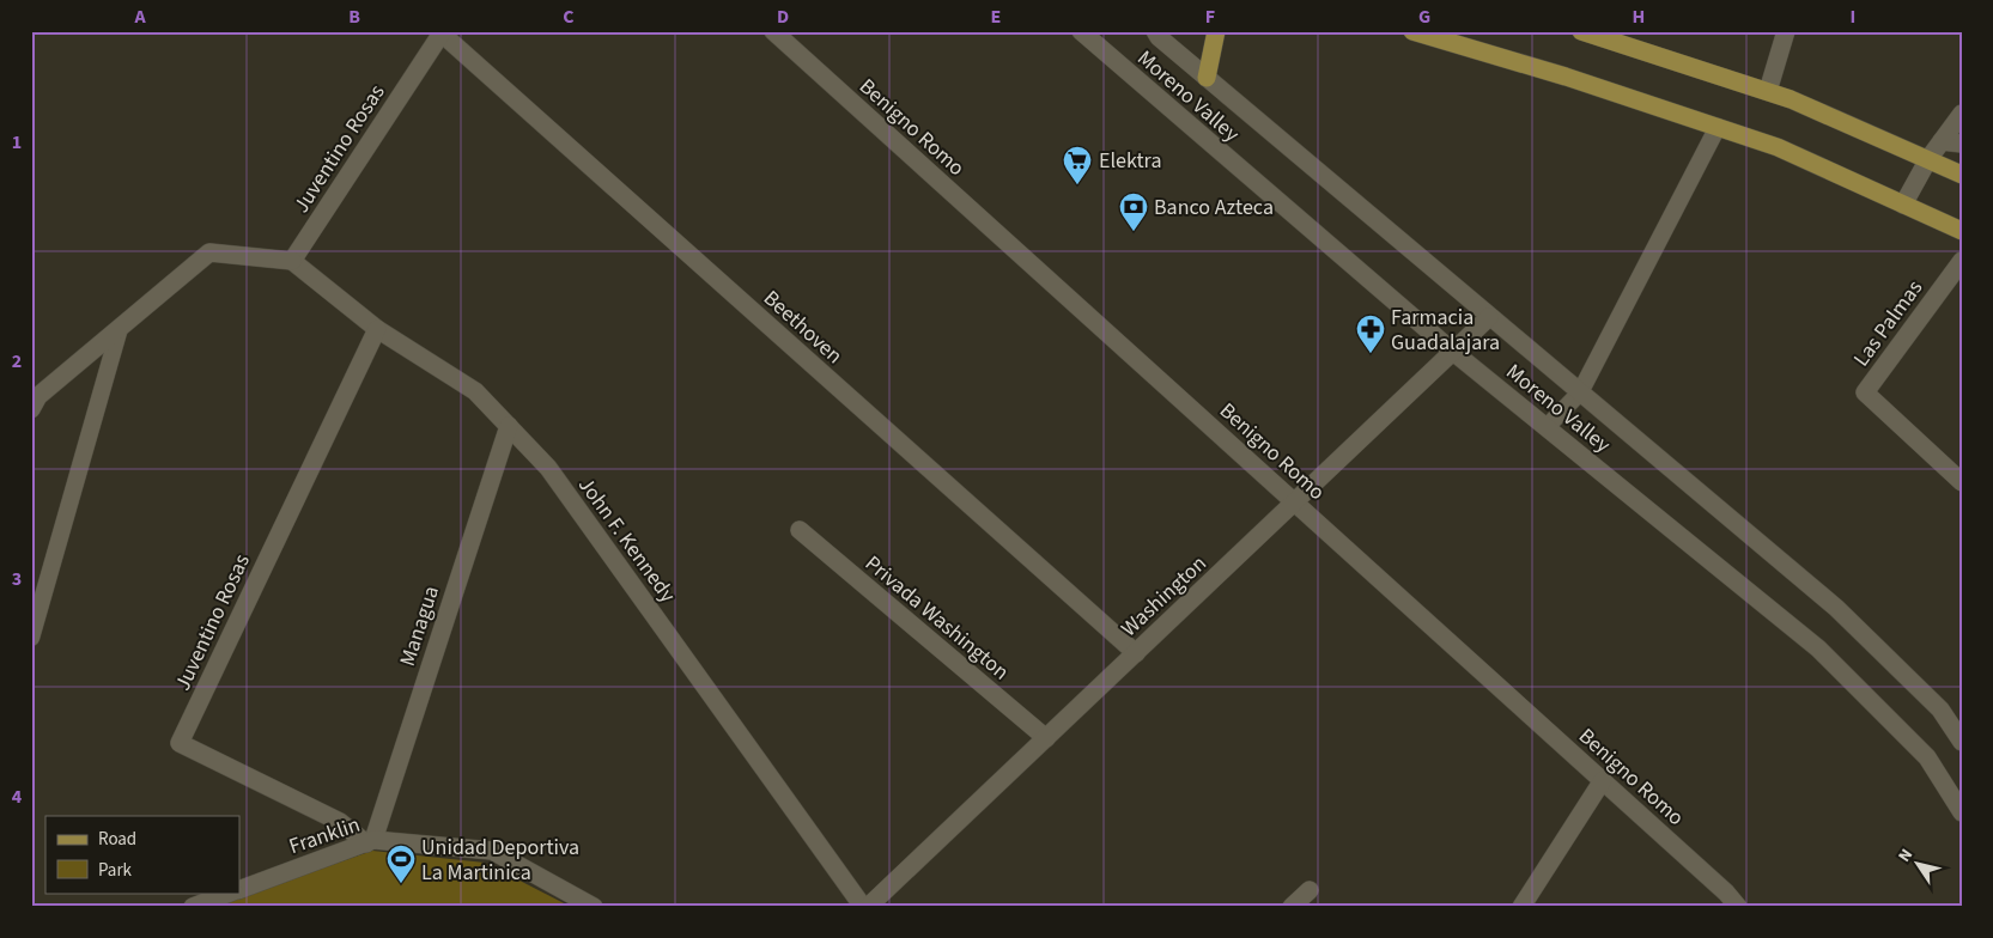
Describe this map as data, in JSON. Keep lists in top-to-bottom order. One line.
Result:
{"streets":{"street":["Moreno Valley","Benigno Romo","Juventino Rosas","Las Palmas","Beethoven","John F. Kennedy","Washington","Privada Washington","Managua","Franklin"]},"crossings":[["Moreno Valley","Washington"],["Benigno Romo","Washington"],["Juventino Rosas","Beethoven"],["Juventino Rosas","John F. Kennedy"],["Juventino Rosas","Managua"],["Juventino Rosas","Franklin"],["Beethoven","Washington"],["John F. Kennedy","Managua"],["Washington","Privada Washington"],["Managua","Franklin"]],"places":{"supermarket":["Elektra"],"bank":["Banco Azteca"],"pharmacy":["Farmacia Guadalajara"],"sports":["Unidad Deportiva La Martinica"]},"legend":["Road","Park"],"north":"top left","grid":{"columns":["A","B","C","D","E","F","G","H","I"],"rows":["1","2","3","4"]}}
